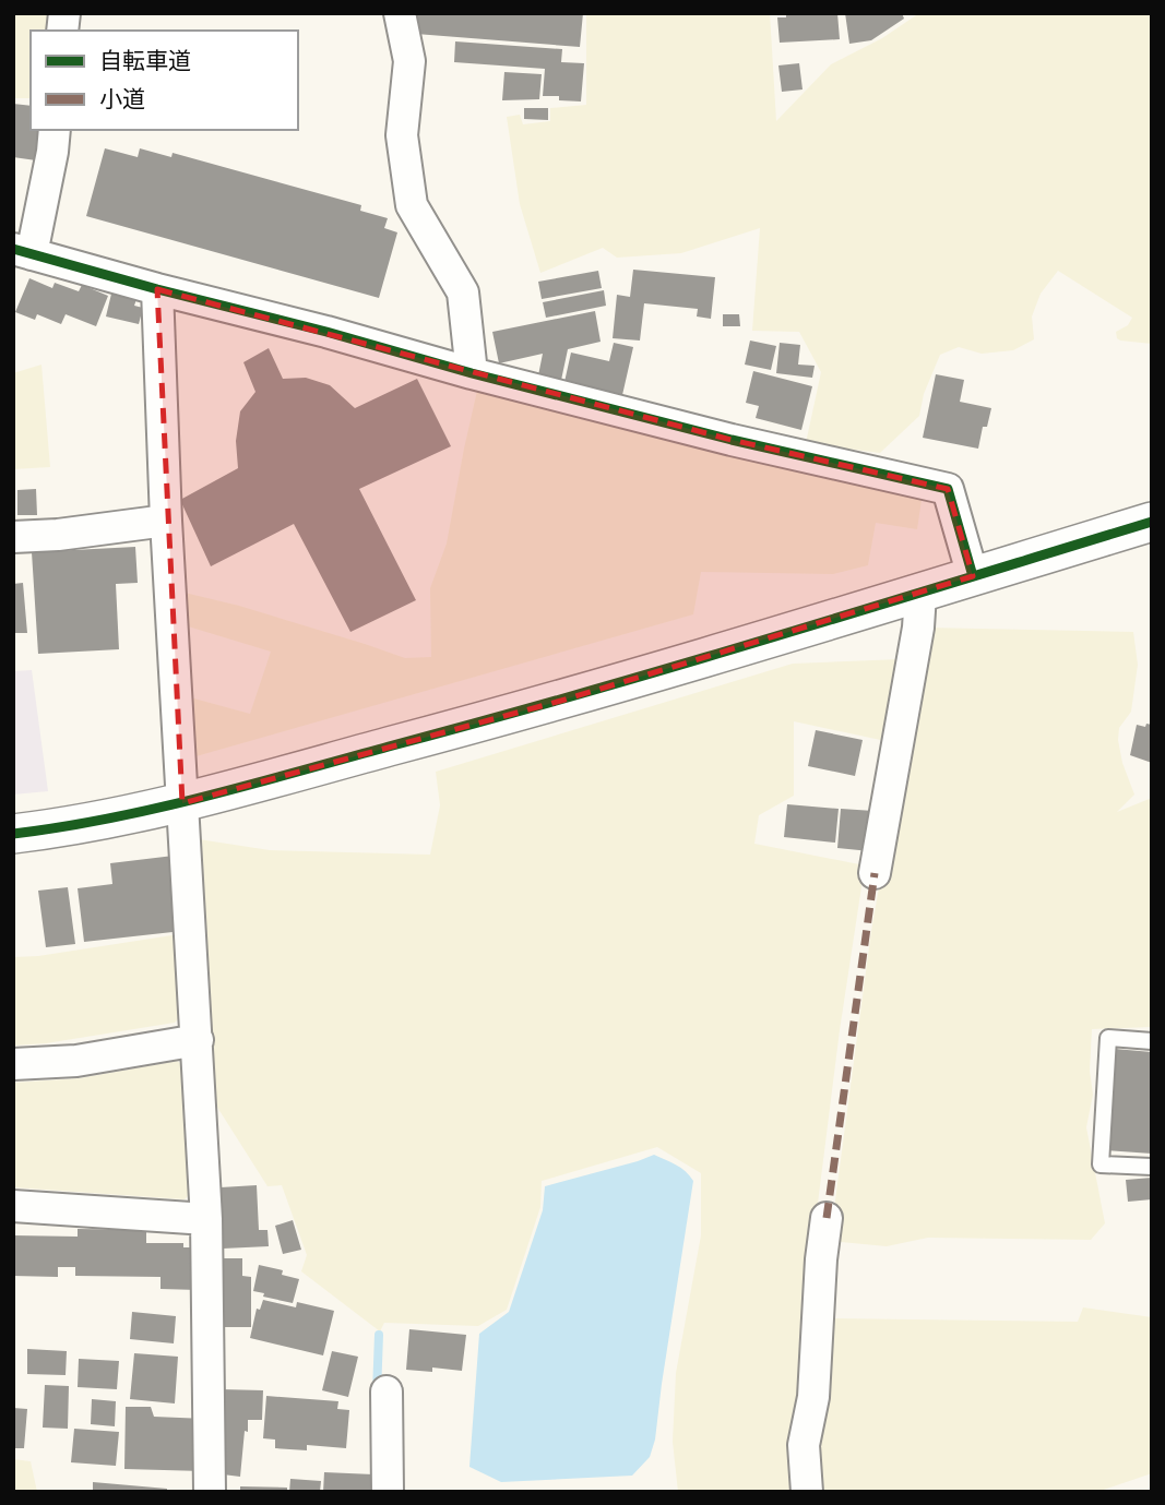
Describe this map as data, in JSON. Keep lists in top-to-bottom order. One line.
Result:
{"legend":["自転車道","小道"]}
